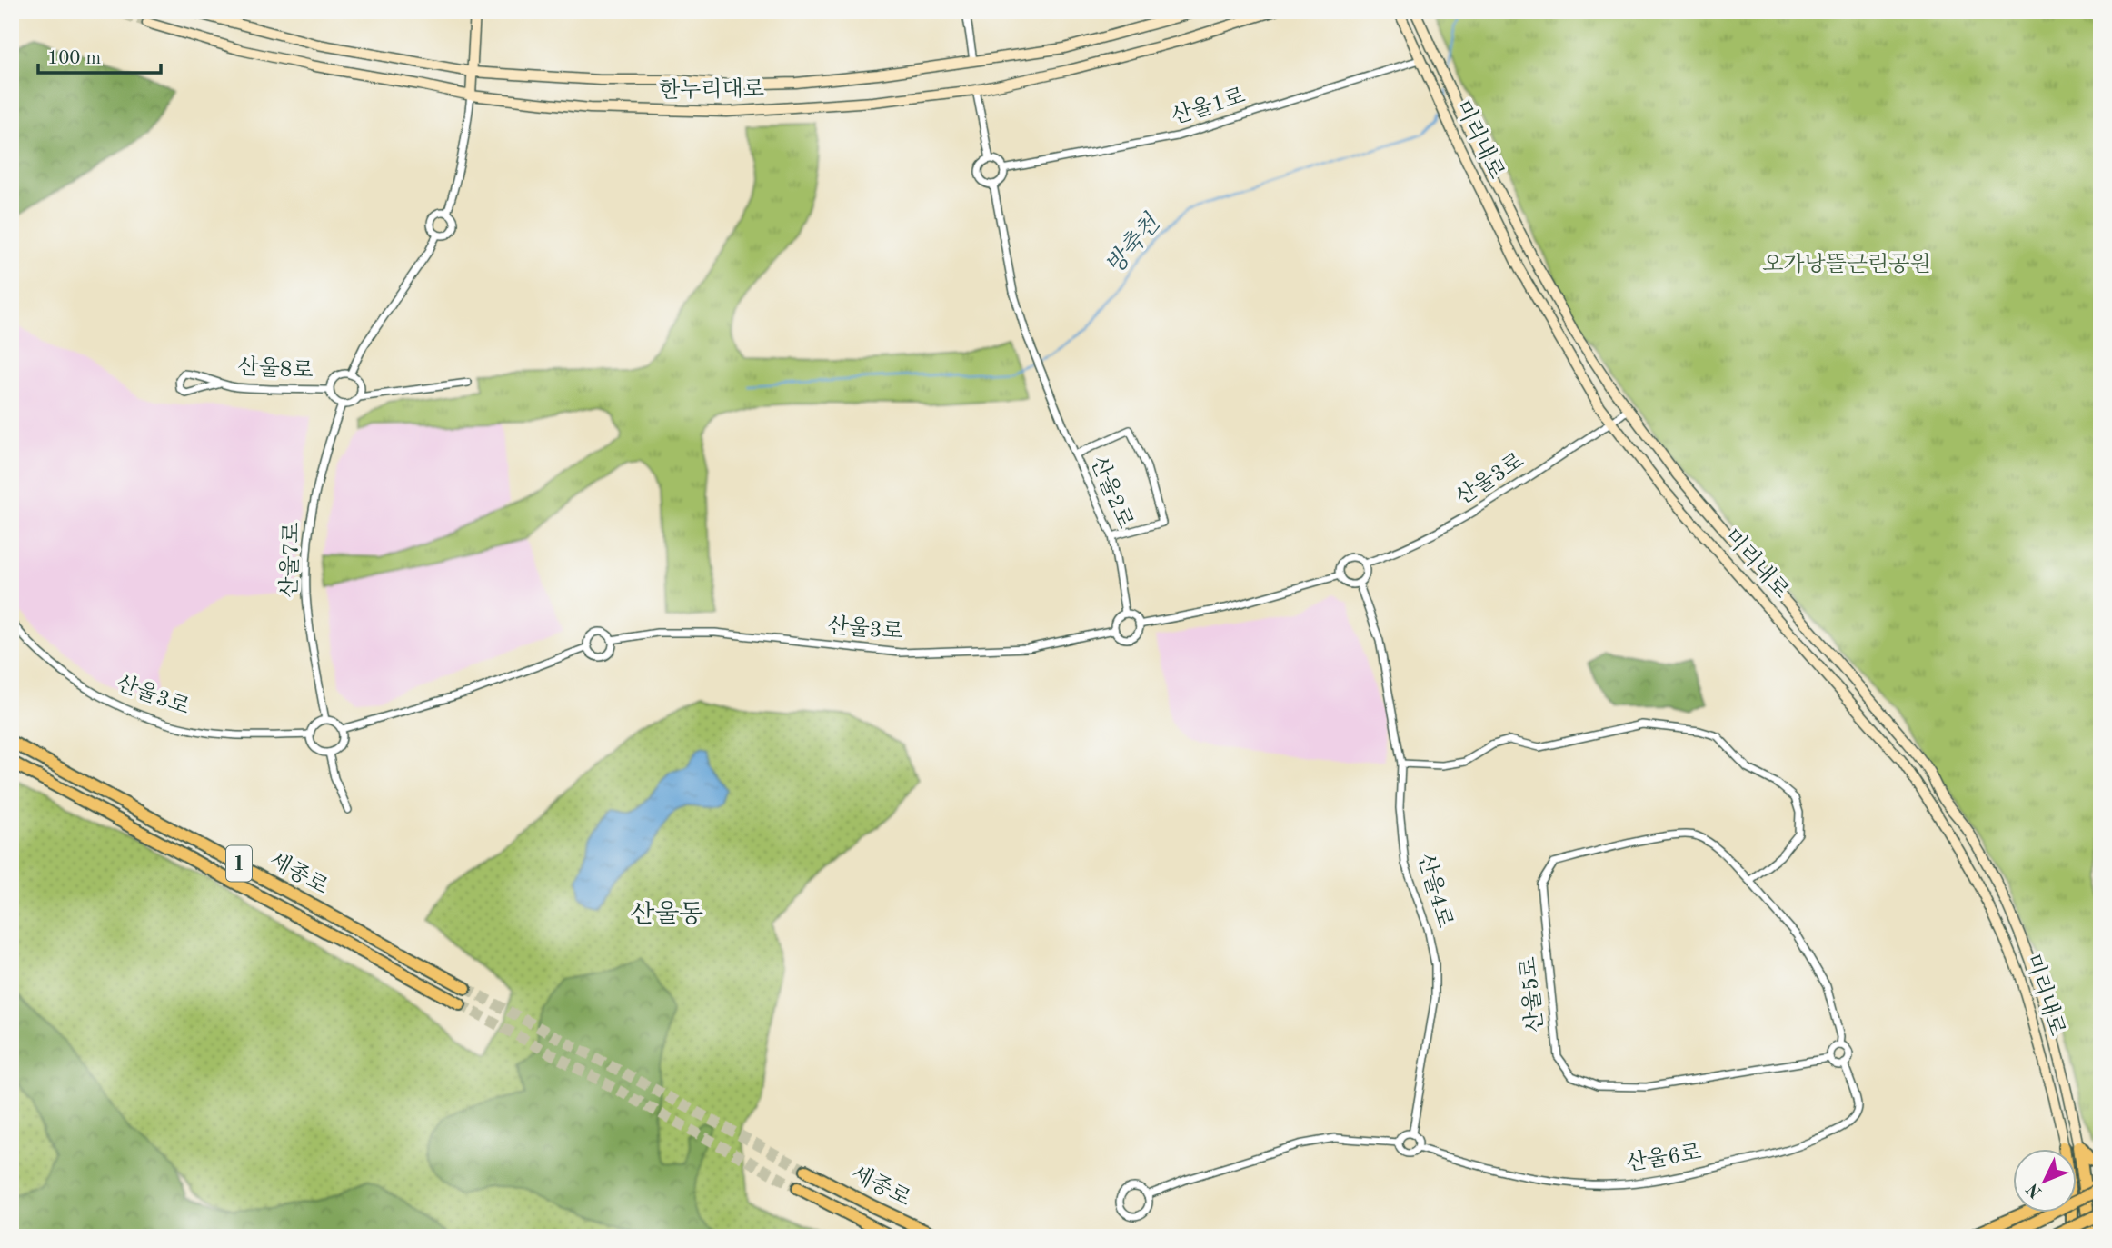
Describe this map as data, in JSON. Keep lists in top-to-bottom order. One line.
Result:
{"streets":{"highway":["1","세종로"],"main road":["한누리대로","미리내로"],"street":["산울1로","산울8로","산울3로","산울2로","산울7로","산울4로","산울5로","산울6로"]},"crossings":[["산울1로","미리내로"],["산울1로","산울2로"],["미리내로","산울3로"],["산울8로","산울7로"],["산울3로","산울2로"],["산울3로","산울7로"],["산울3로","산울4로"],["산울4로","산울6로"],["산울5로","산울6로"]],"districts":["산울동"],"water":["방축천"],"parks":["오가낭뜰근린공원"],"scale_bar":"100 m","north":"bottom left"}
